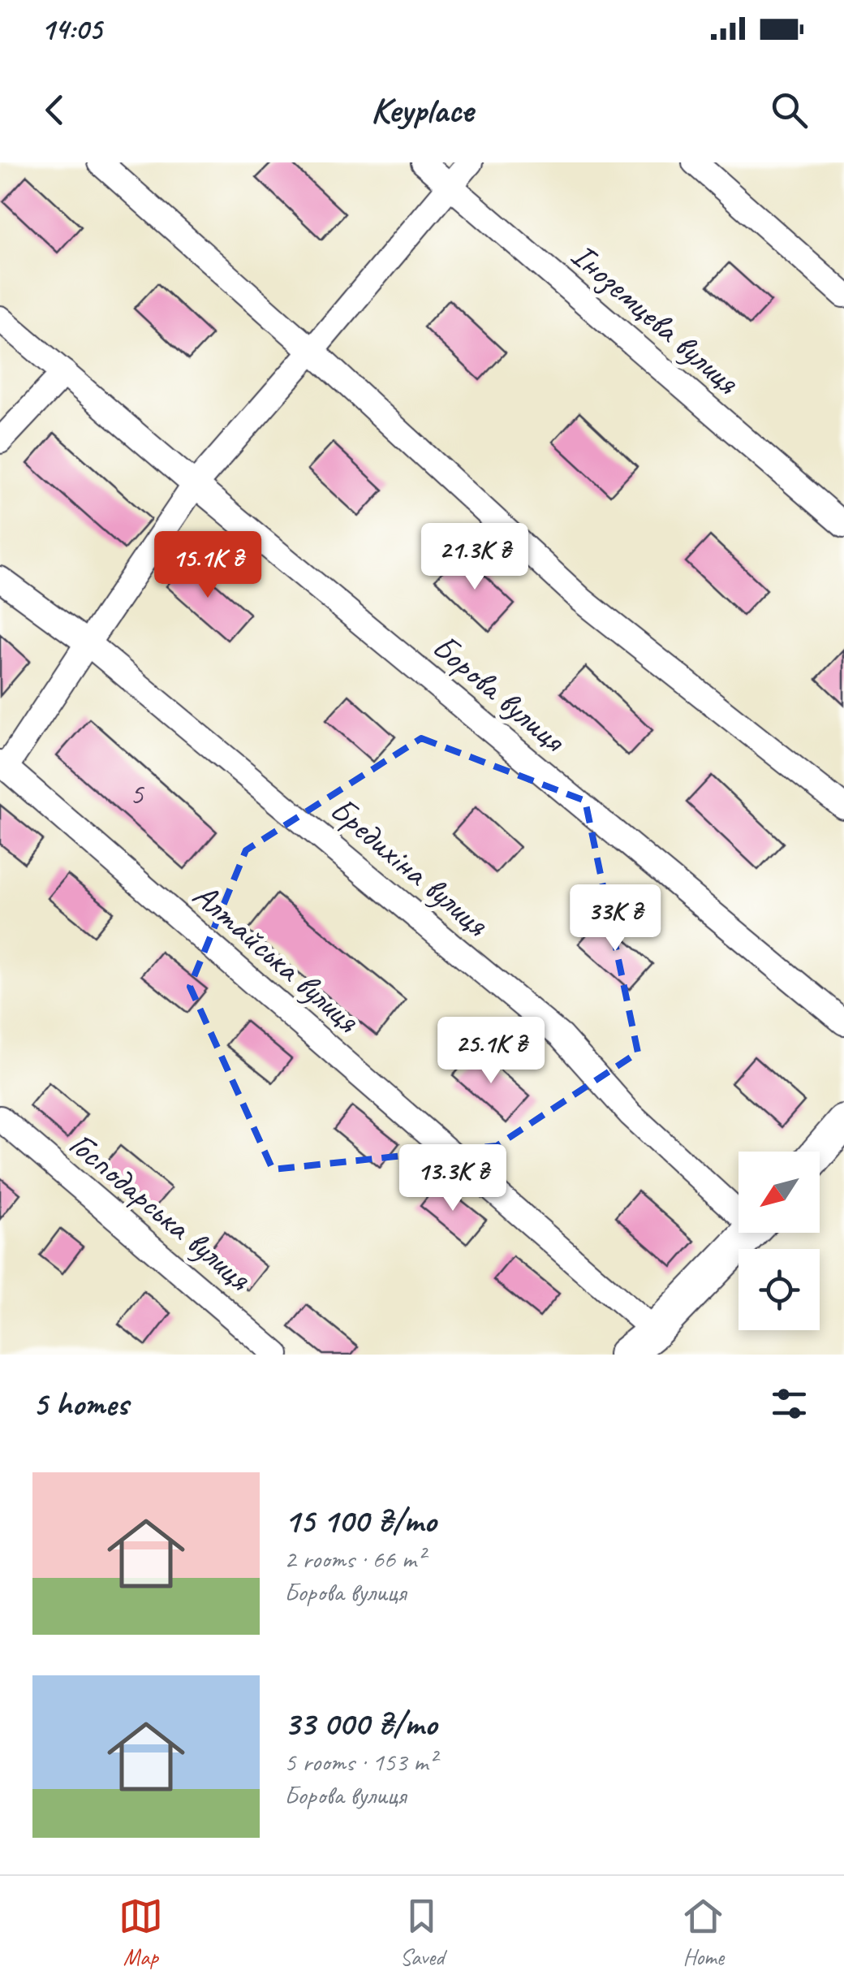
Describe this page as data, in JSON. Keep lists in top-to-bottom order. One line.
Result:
{"streets":{"street":["Іноземцева вулиця","Борова вулиця","Бредихіна вулиця","Алтайська вулиця","Господарська вулиця"]},"house_numbers":["5"],"north":"bottom left","page":{"status":"14:05","header":"Keyplace","price":["21.3K ₴","15.1K ₴","33K ₴","25.1K ₴","13.3K ₴"],"heading":"5 homes","list":[{"name":"15 100 ₴/mo","note":"2 rooms · 66 m² · Борова вулиця"},{"name":"33 000 ₴/mo","note":"5 rooms · 153 m² · Борова вулиця"}],"tabs":["Map","Saved","Home"]}}
